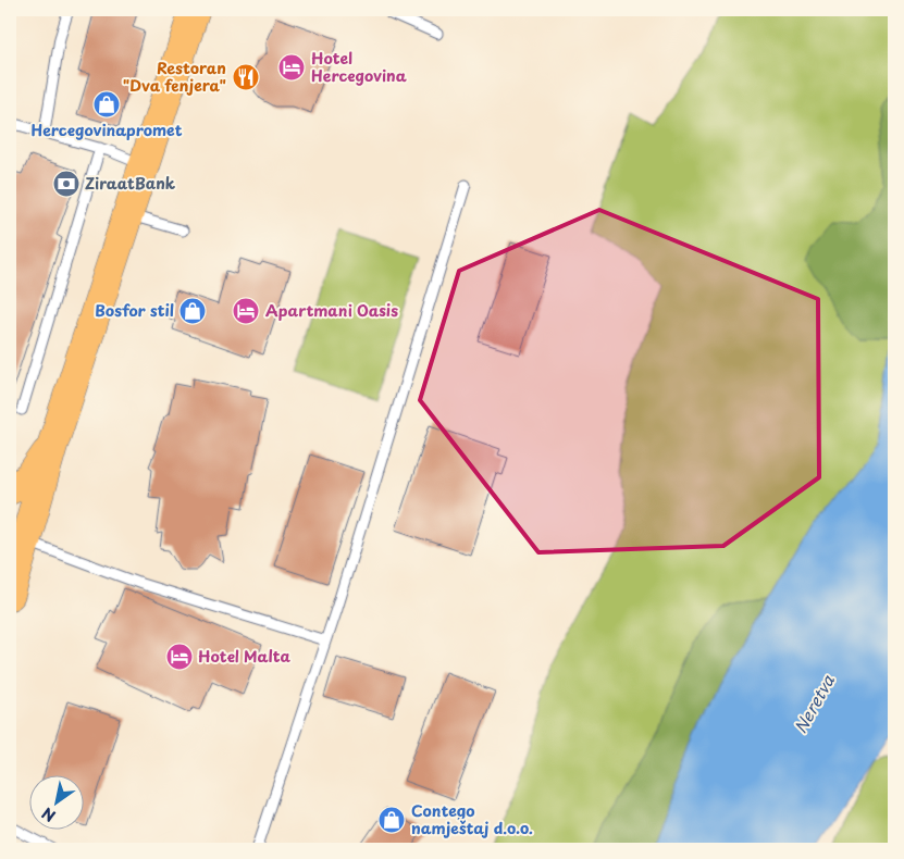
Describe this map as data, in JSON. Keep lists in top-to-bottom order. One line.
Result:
{"water":["Neretva"],"places":{"hotel":["Hotel Hercegovina","Apartmani Oasis","Hotel Malta"],"restaurant":["Restoran \"Dva fenjera\""],"shop":["Hercegovinapromet","Bosfor stil","Contego namještaj d.o.o."],"bank":["ZiraatBank"]},"north":"bottom left"}
